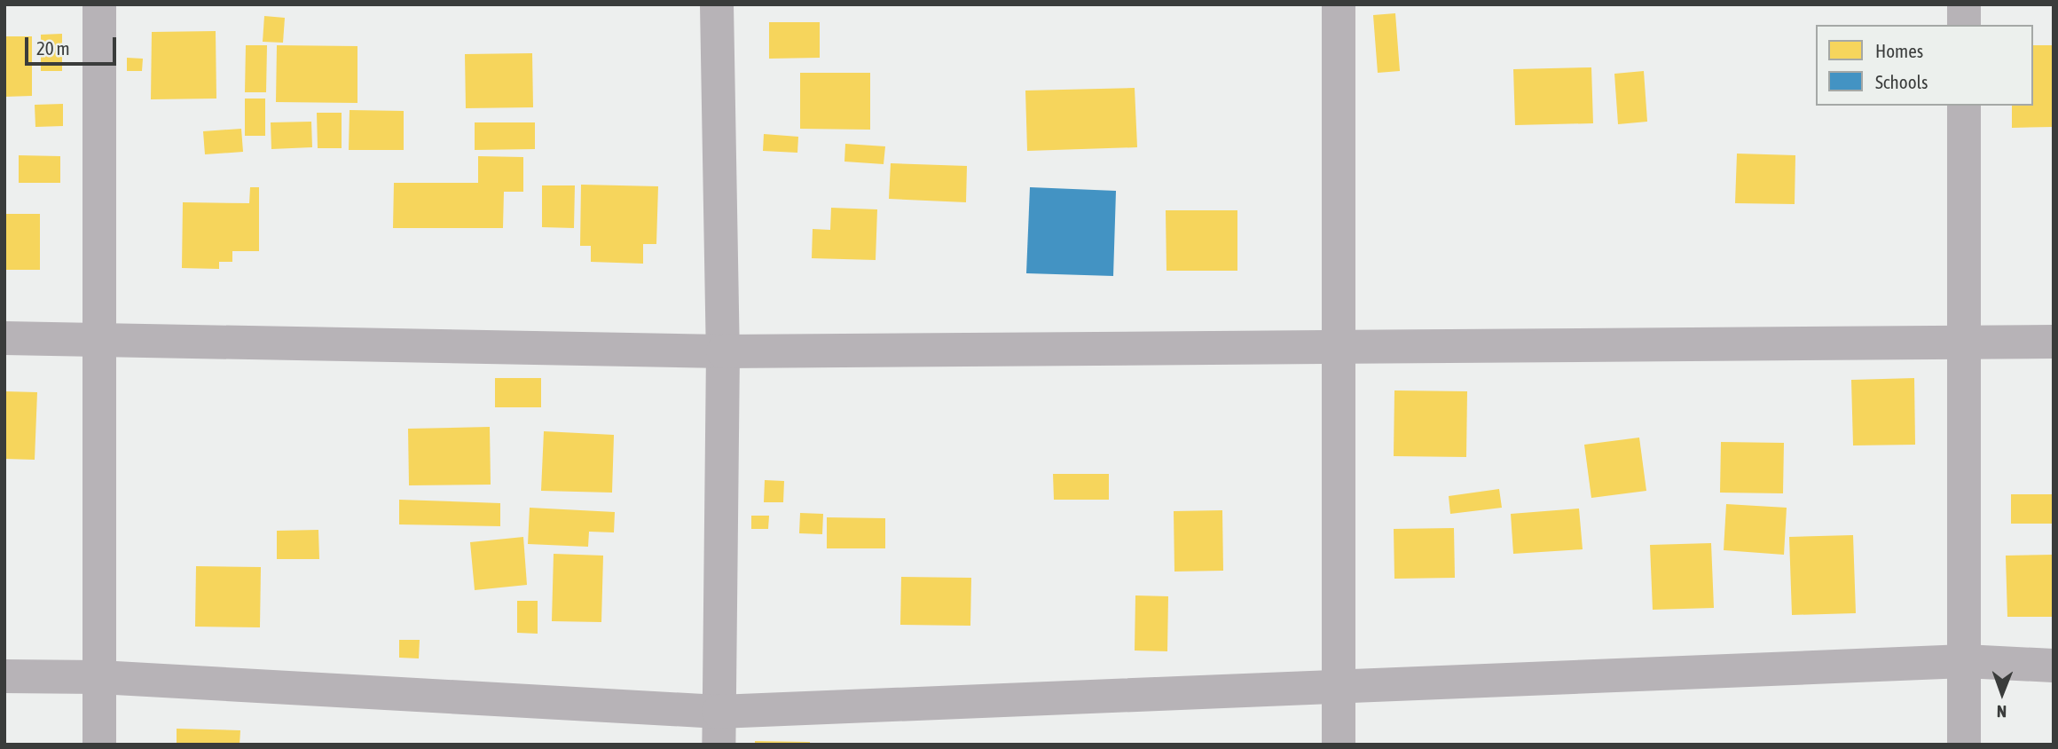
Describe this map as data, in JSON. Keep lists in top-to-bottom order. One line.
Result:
{"legend":["Homes","Schools"],"scale_bar":"20 m","north":"bottom"}
